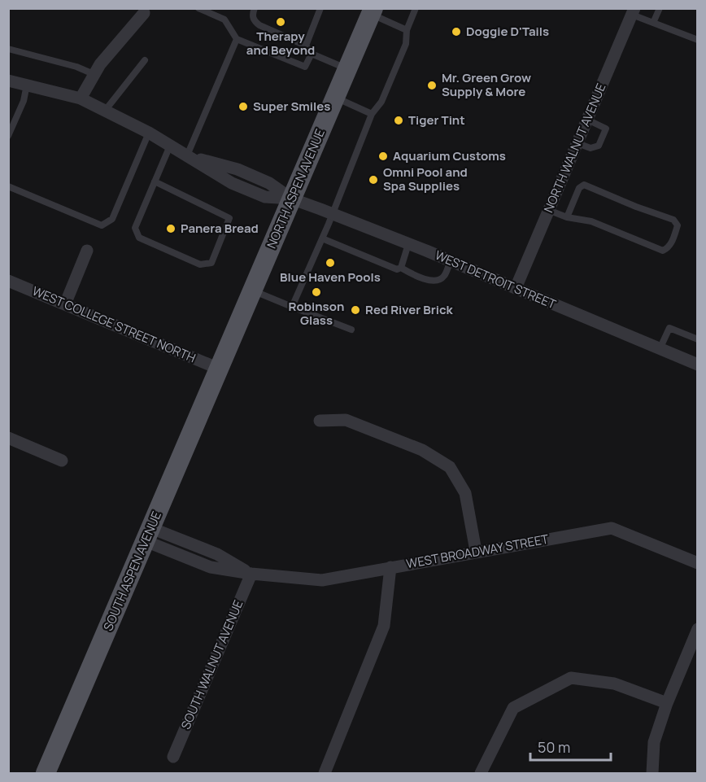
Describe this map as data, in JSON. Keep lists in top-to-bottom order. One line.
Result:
{"streets":{"main road":["NORTH ASPEN AVENUE","SOUTH ASPEN AVENUE"],"street":["NORTH WALNUT AVENUE","WEST DETROIT STREET","WEST COLLEGE STREET NORTH","WEST BROADWAY STREET","SOUTH WALNUT AVENUE"]},"crossings":[["NORTH WALNUT AVENUE","WEST DETROIT STREET"],["NORTH ASPEN AVENUE","WEST DETROIT STREET"],["NORTH ASPEN AVENUE","WEST COLLEGE STREET NORTH"],["NORTH ASPEN AVENUE","SOUTH ASPEN AVENUE"],["WEST COLLEGE STREET NORTH","SOUTH ASPEN AVENUE"],["WEST BROADWAY STREET","SOUTH ASPEN AVENUE"],["WEST BROADWAY STREET","SOUTH WALNUT AVENUE"]],"places":["Therapy and Beyond","Doggie D'Tails","Mr. Green Grow Supply & More","Super Smiles","Tiger Tint","Aquarium Customs","Omni Pool and Spa Supplies","Panera Bread","Blue Haven Pools","Robinson Glass","Red River Brick"],"scale_bar":"50 m"}
